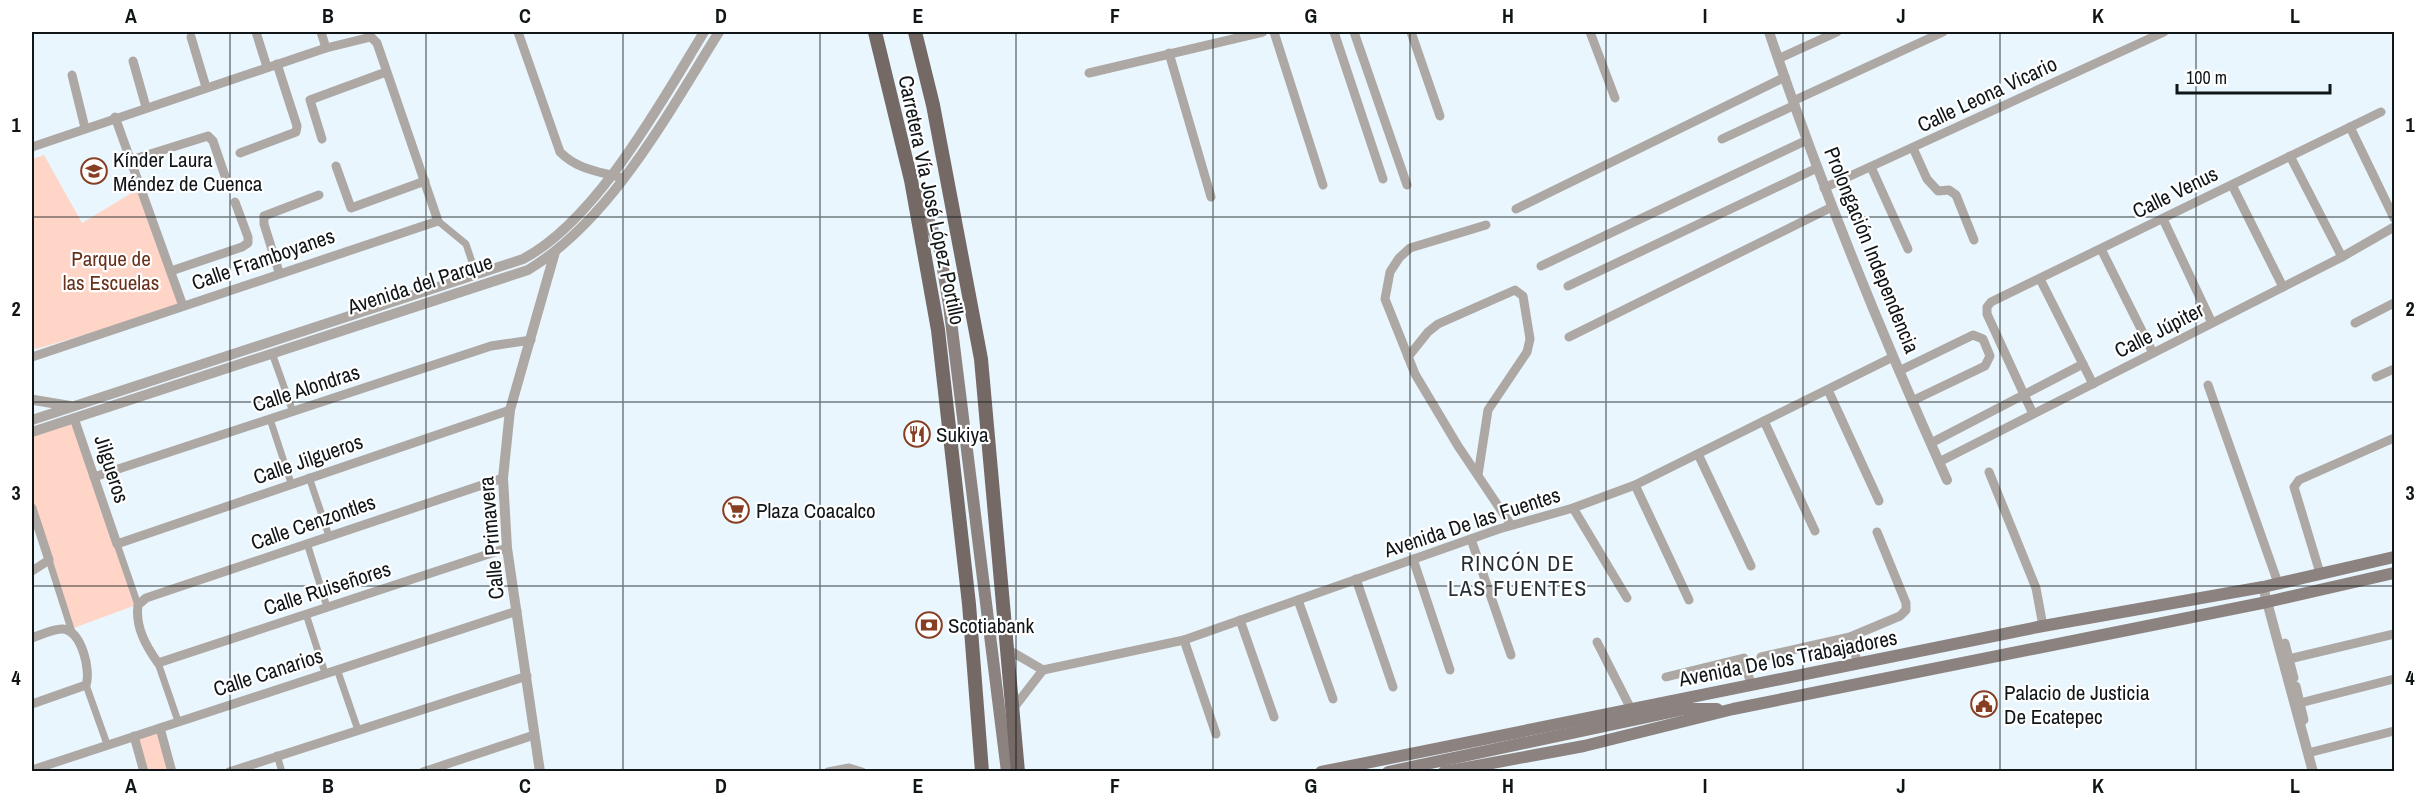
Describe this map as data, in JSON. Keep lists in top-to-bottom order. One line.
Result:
{"streets":{"main road":["Carretera Vía José López Portillo","Avenida De los Trabajadores"],"street":["Calle Leona Vicario","Calle Venus","Prolongación Independencia","Calle Framboyanes","Avenida del Parque","Calle Júpiter","Calle Alondras","Calle Jilgueros","Jilgueros","Calle Cenzontles","Avenida De las Fuentes","Calle Primavera","Calle Ruiseñores","Calle Canarios"]},"crossings":[["Calle Leona Vicario","Prolongación Independencia"],["Prolongación Independencia","Calle Júpiter"],["Prolongación Independencia","Avenida De las Fuentes"],["Avenida del Parque","Jilgueros"],["Avenida del Parque","Calle Primavera"],["Calle Alondras","Jilgueros"],["Calle Alondras","Calle Primavera"],["Calle Jilgueros","Jilgueros"],["Calle Jilgueros","Calle Primavera"],["Calle Cenzontles","Calle Primavera"],["Calle Primavera","Calle Ruiseñores"],["Calle Primavera","Calle Canarios"]],"districts":["RINCÓN DE LAS FUENTES"],"parks":["Parque de las Escuelas"],"places":{"school or university":["Kínder Laura Méndez de Cuenca"],"restaurant":["Sukiya"],"supermarket":["Plaza Coacalco"],"bank":["Scotiabank"],"public building":["Palacio de Justicia De Ecatepec"]},"scale_bar":"100 m","grid":{"columns":["A","B","C","D","E","F","G","H","I","J","K","L"],"rows":["1","2","3","4"]}}
